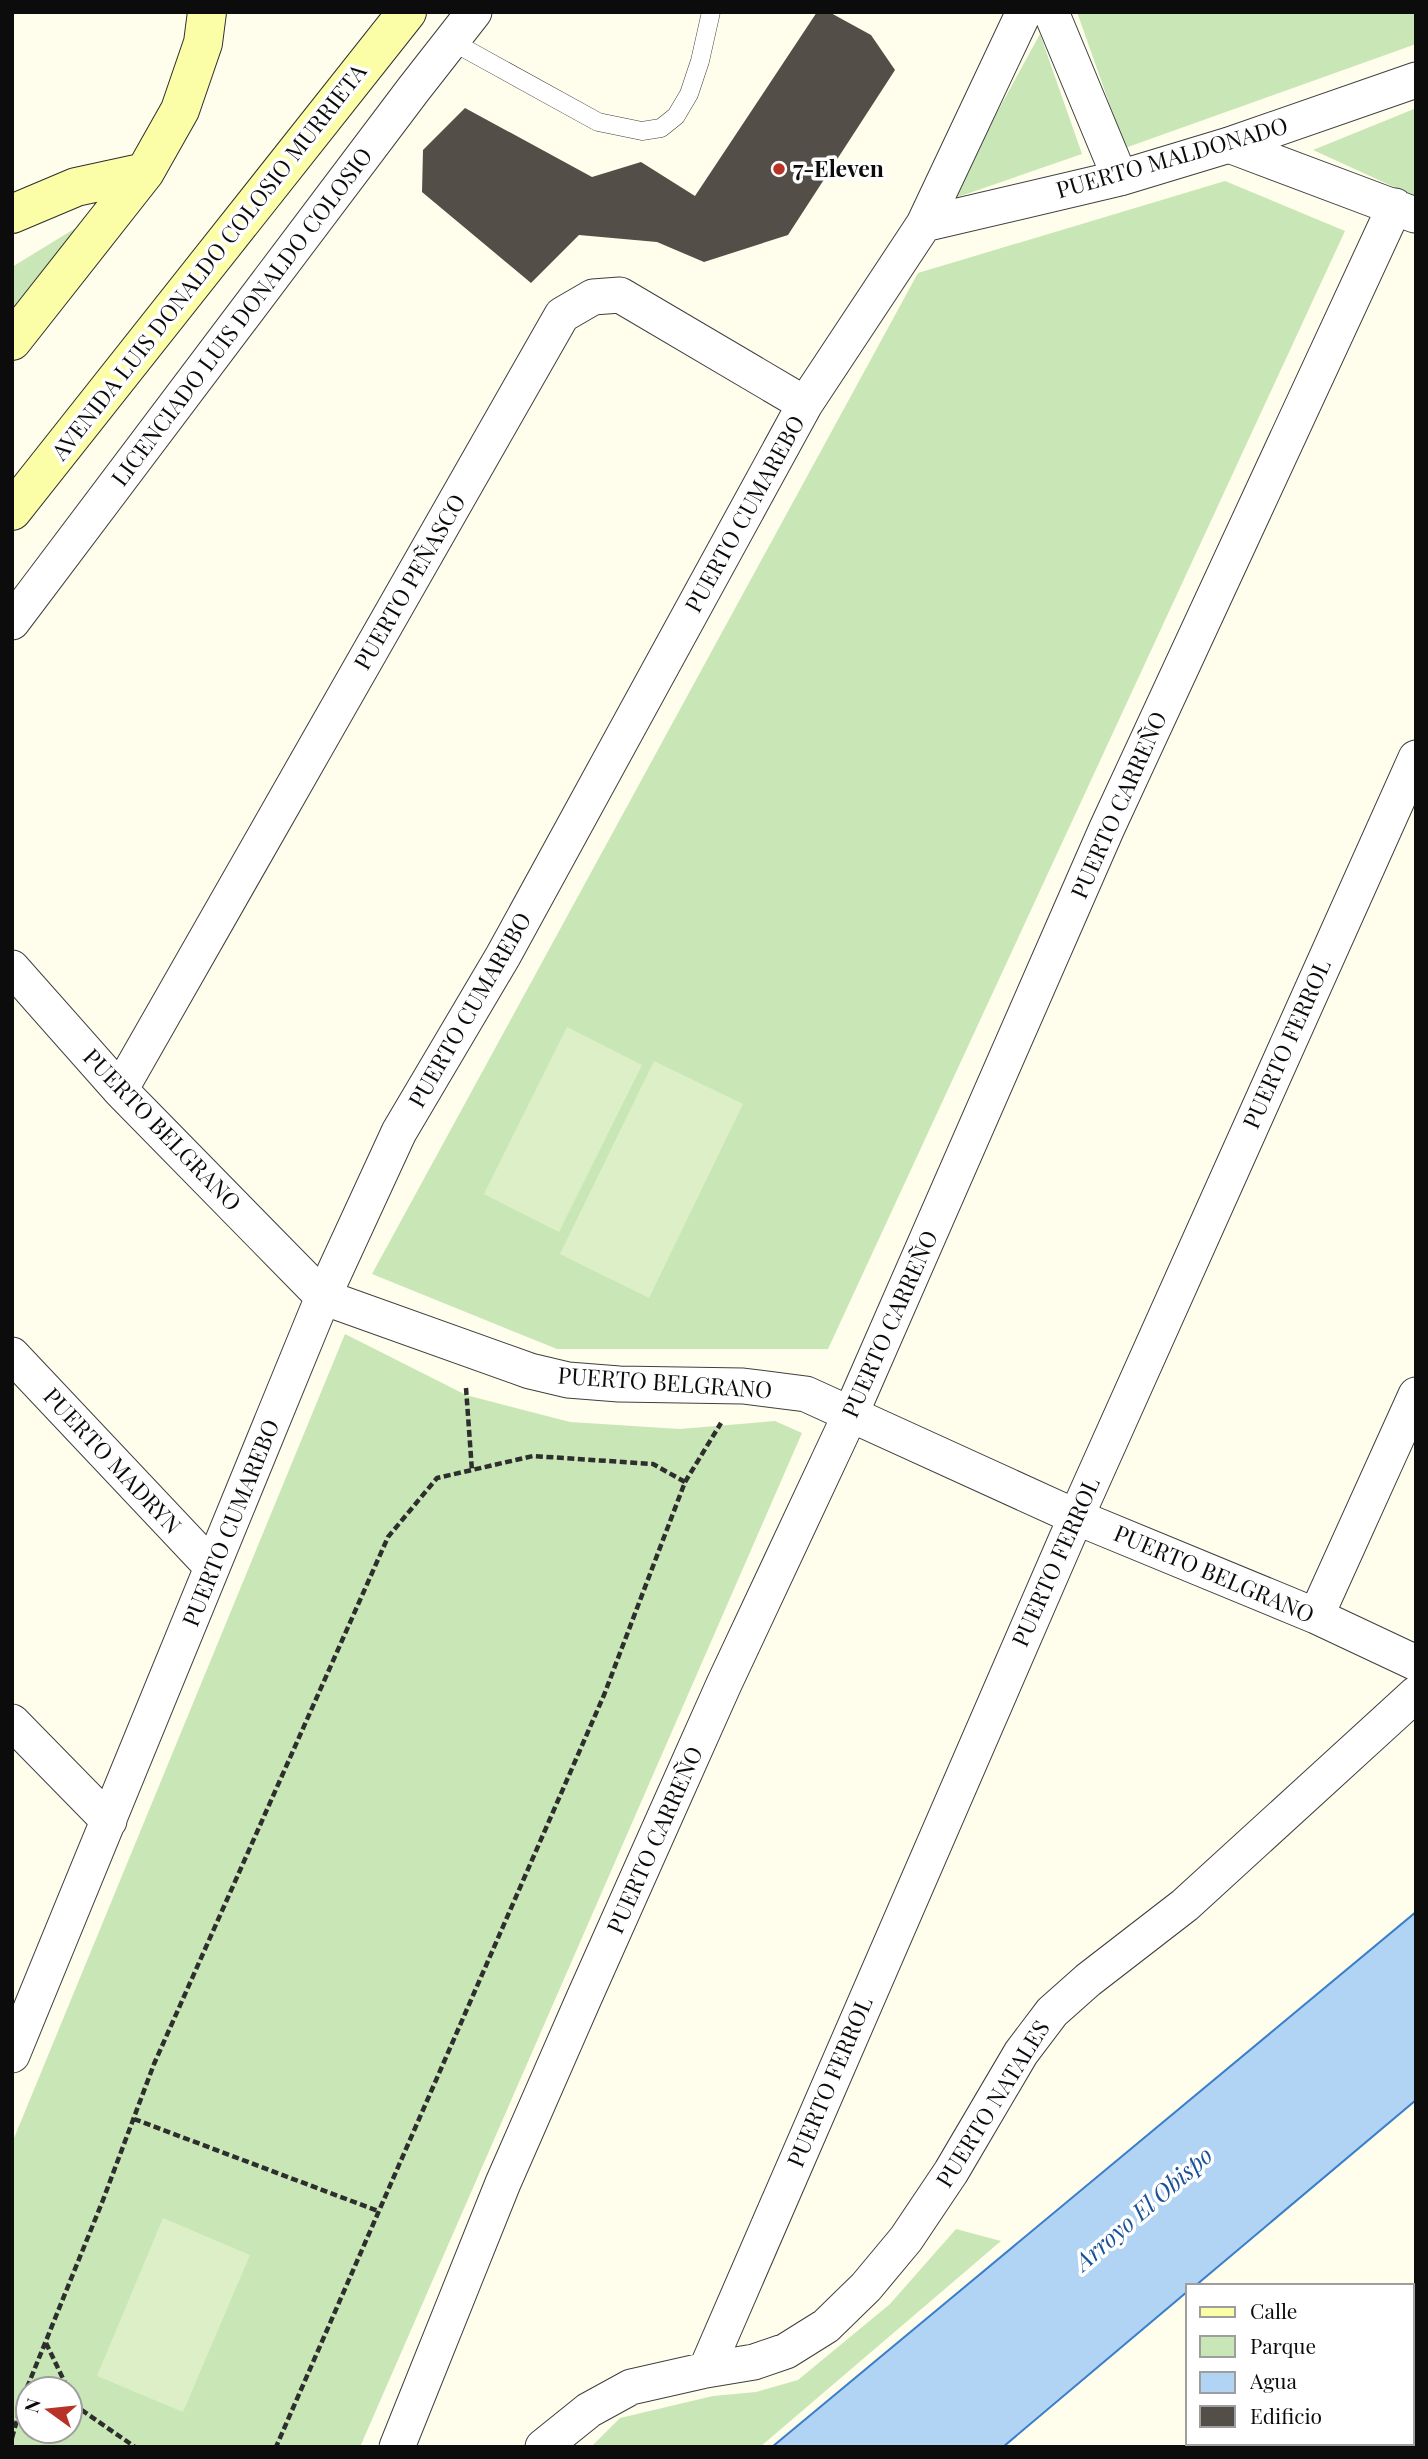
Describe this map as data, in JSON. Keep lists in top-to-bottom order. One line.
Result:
{"streets":{"main road":["AVENIDA LUIS DONALDO COLOSIO MURRIETA"],"street":["PUERTO MALDONADO","LICENCIADO LUIS DONALDO COLOSIO","PUERTO CUMAREBO","PUERTO PEÑASCO","PUERTO CARREÑO","PUERTO FERROL","PUERTO BELGRANO","PUERTO MADRYN","PUERTO NATALES"]},"crossings":[["PUERTO MALDONADO","PUERTO CUMAREBO"],["PUERTO CUMAREBO","PUERTO PEÑASCO"],["PUERTO CUMAREBO","PUERTO BELGRANO"],["PUERTO CUMAREBO","PUERTO MADRYN"],["PUERTO PEÑASCO","PUERTO BELGRANO"],["PUERTO CARREÑO","PUERTO BELGRANO"],["PUERTO FERROL","PUERTO BELGRANO"],["PUERTO FERROL","PUERTO NATALES"]],"water":["Arroyo El Obispo"],"places":["7-Eleven"],"legend":["Calle","Parque","Agua","Edificio"],"north":"left"}
